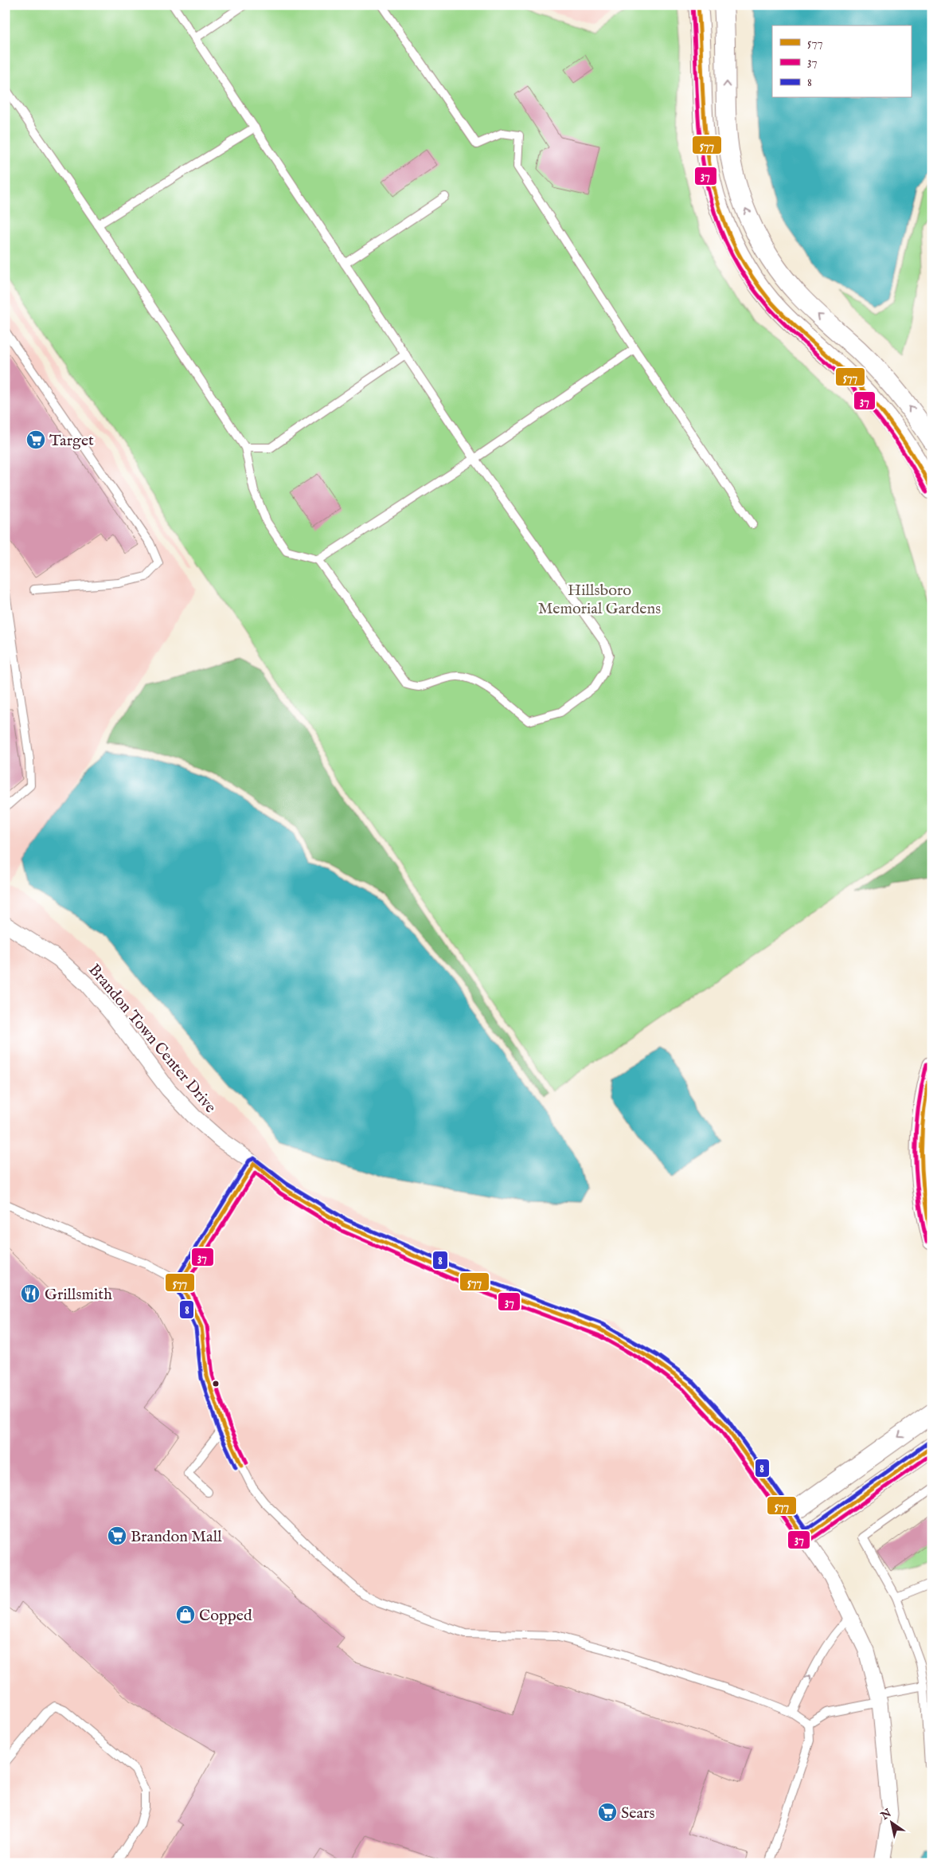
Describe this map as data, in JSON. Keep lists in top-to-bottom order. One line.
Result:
{"streets":{"street":["Brandon Town Center Drive"]},"parks":["Hillsboro Memorial Gardens"],"places":{"supermarket":["Target","Brandon Mall","Sears"],"restaurant":["Grillsmith"],"shop":["Copped"]},"lines":["transit line 577","transit line 37","transit line 8"],"legend":["577","37","8"],"north":"top left"}
